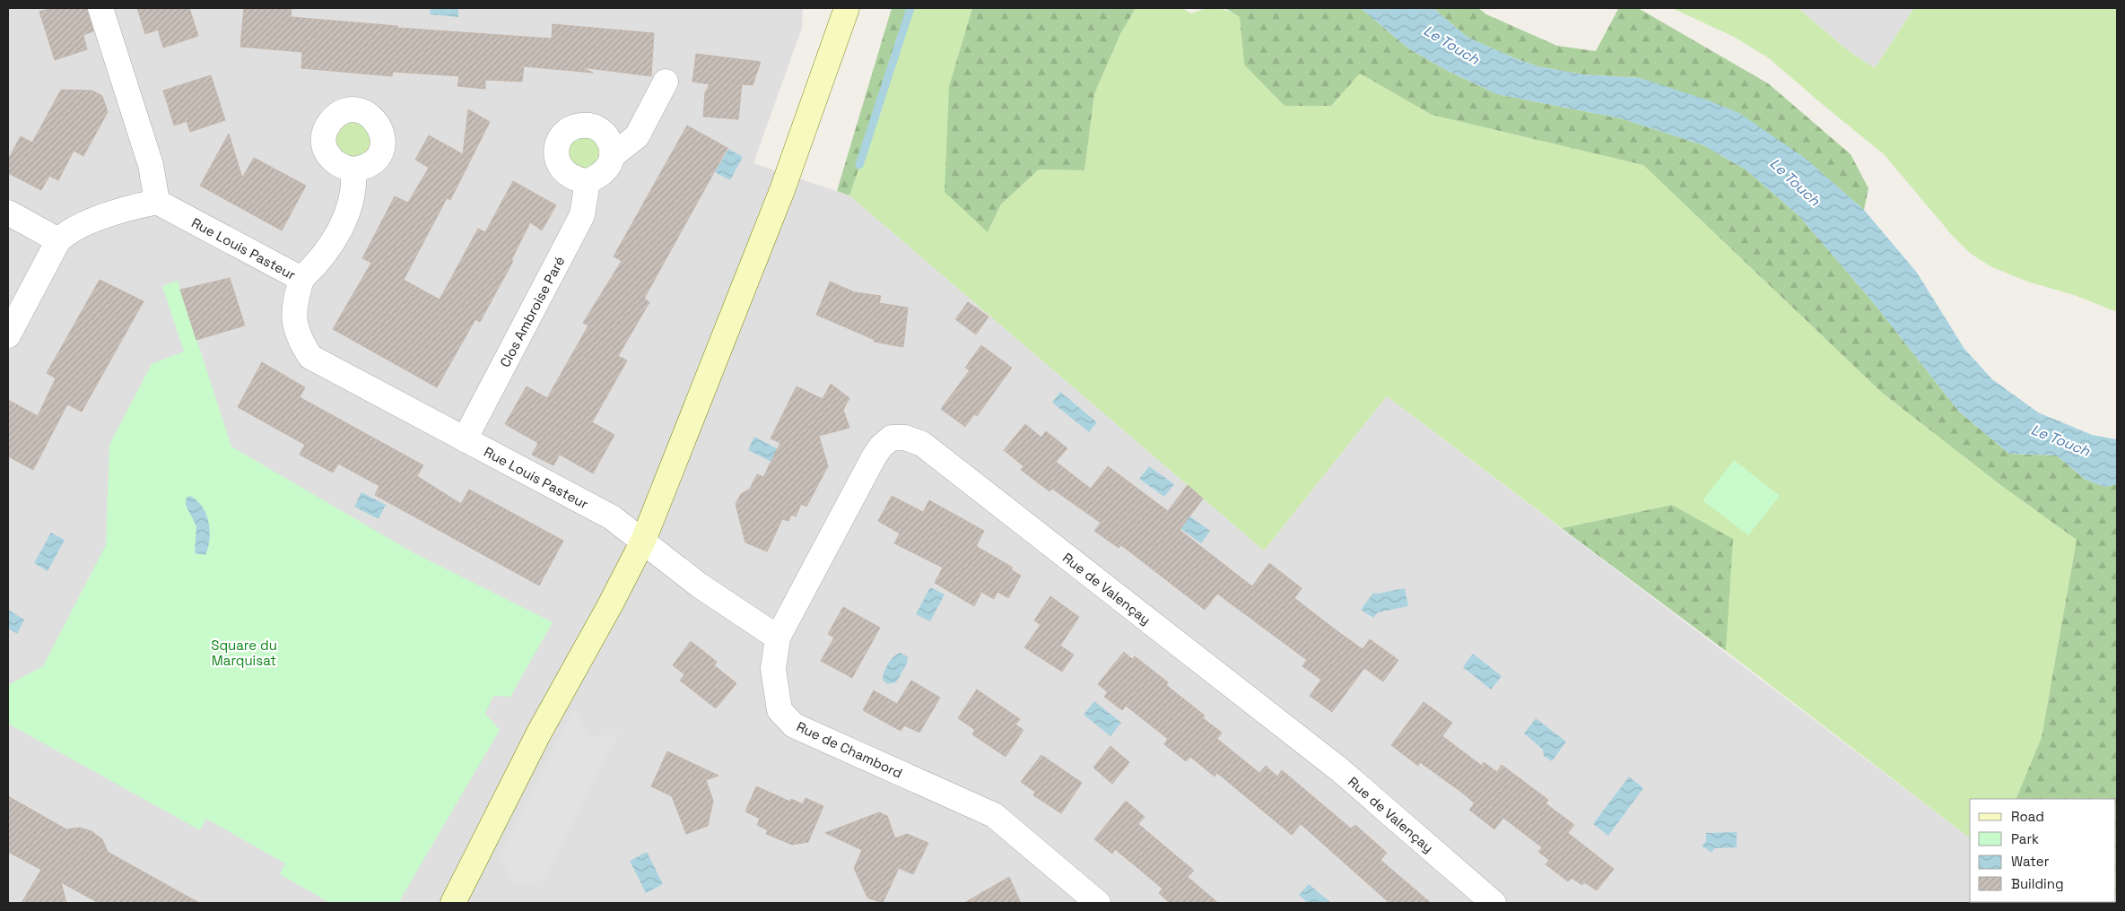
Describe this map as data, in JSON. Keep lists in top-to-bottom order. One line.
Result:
{"streets":{"street":["Rue Louis Pasteur","Clos Ambroise Paré","Rue de Valençay","Rue de Chambord"]},"crossings":[["Rue Louis Pasteur","Clos Ambroise Paré"],["Rue de Valençay","Rue de Chambord"]],"water":["Le Touch"],"parks":["Square du Marquisat"],"legend":["Road","Park","Water","Building"]}
